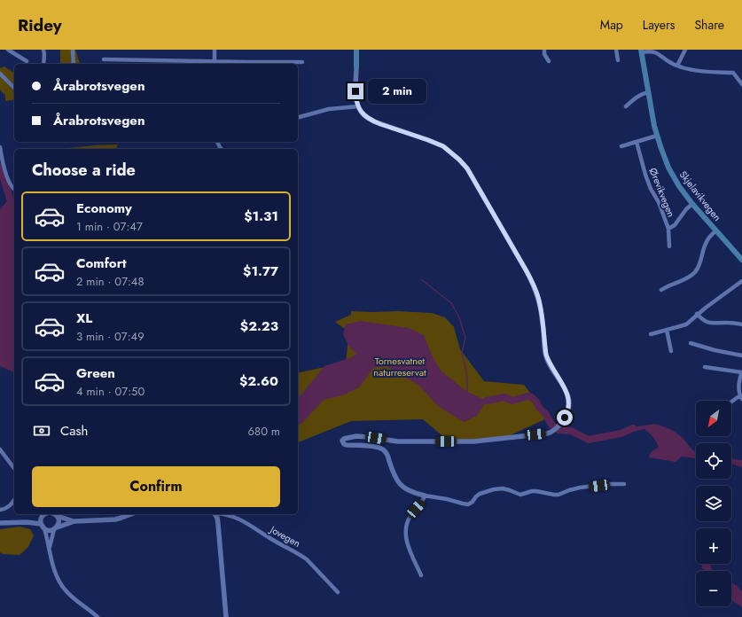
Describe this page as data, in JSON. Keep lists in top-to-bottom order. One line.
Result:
{"streets":{"main road":["Skjelavikvegen"],"street":["Ørevikvegen","Jovegen"]},"crossings":[["Ørevikvegen","Skjelavikvegen"]],"parks":["Tornesvatnet naturreservat"],"north":"bottom left","page":{"header":"Ridey","nav":["Map","Layers","Share"],"banner":["Årabrotsvegen","Årabrotsvegen"],"bubble":"2 min","heading":"Choose a ride","list":[{"name":"Economy","note":"1 min · 07:47","value":"$1.31"},{"name":"Comfort","note":"2 min · 07:48","value":"$1.77"},{"name":"XL","note":"3 min · 07:49","value":"$2.23"},{"name":"Green","note":"4 min · 07:50","value":"$2.60"}],"map_buttons":["+","−"],"pay":["Cash","680 m"],"buttons":"Confirm"}}
